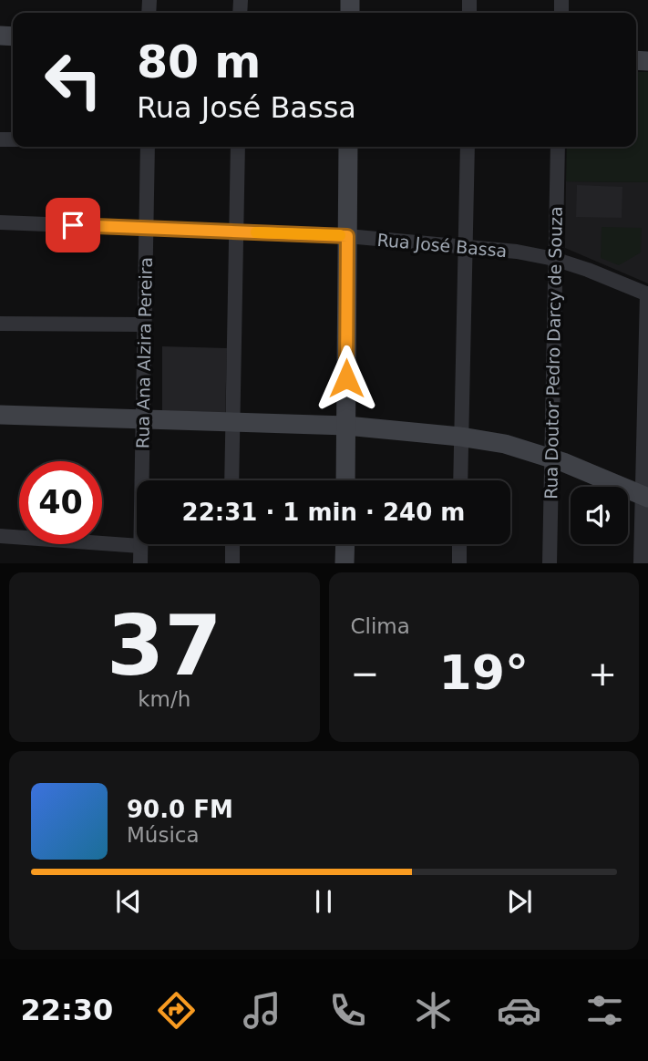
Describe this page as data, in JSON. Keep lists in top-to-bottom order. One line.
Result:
{"streets":{"street":["Rua José Bassa","Rua Ana Alzira Pereira","Rua Doutor Pedro Darcy de Souza"]},"crossings":[["Rua José Bassa","Rua Ana Alzira Pereira"],["Rua José Bassa","Rua Doutor Pedro Darcy de Souza"]],"page":{"turn":["80 m","Rua José Bassa"],"limit":"40","trip":"22:31 · 1 min · 240 m","tile":[["37","km/h"],"Clima"],"heat":["−","19°","+"],"song":["90.0 FM","Música"],"tabs":"22:30"}}
